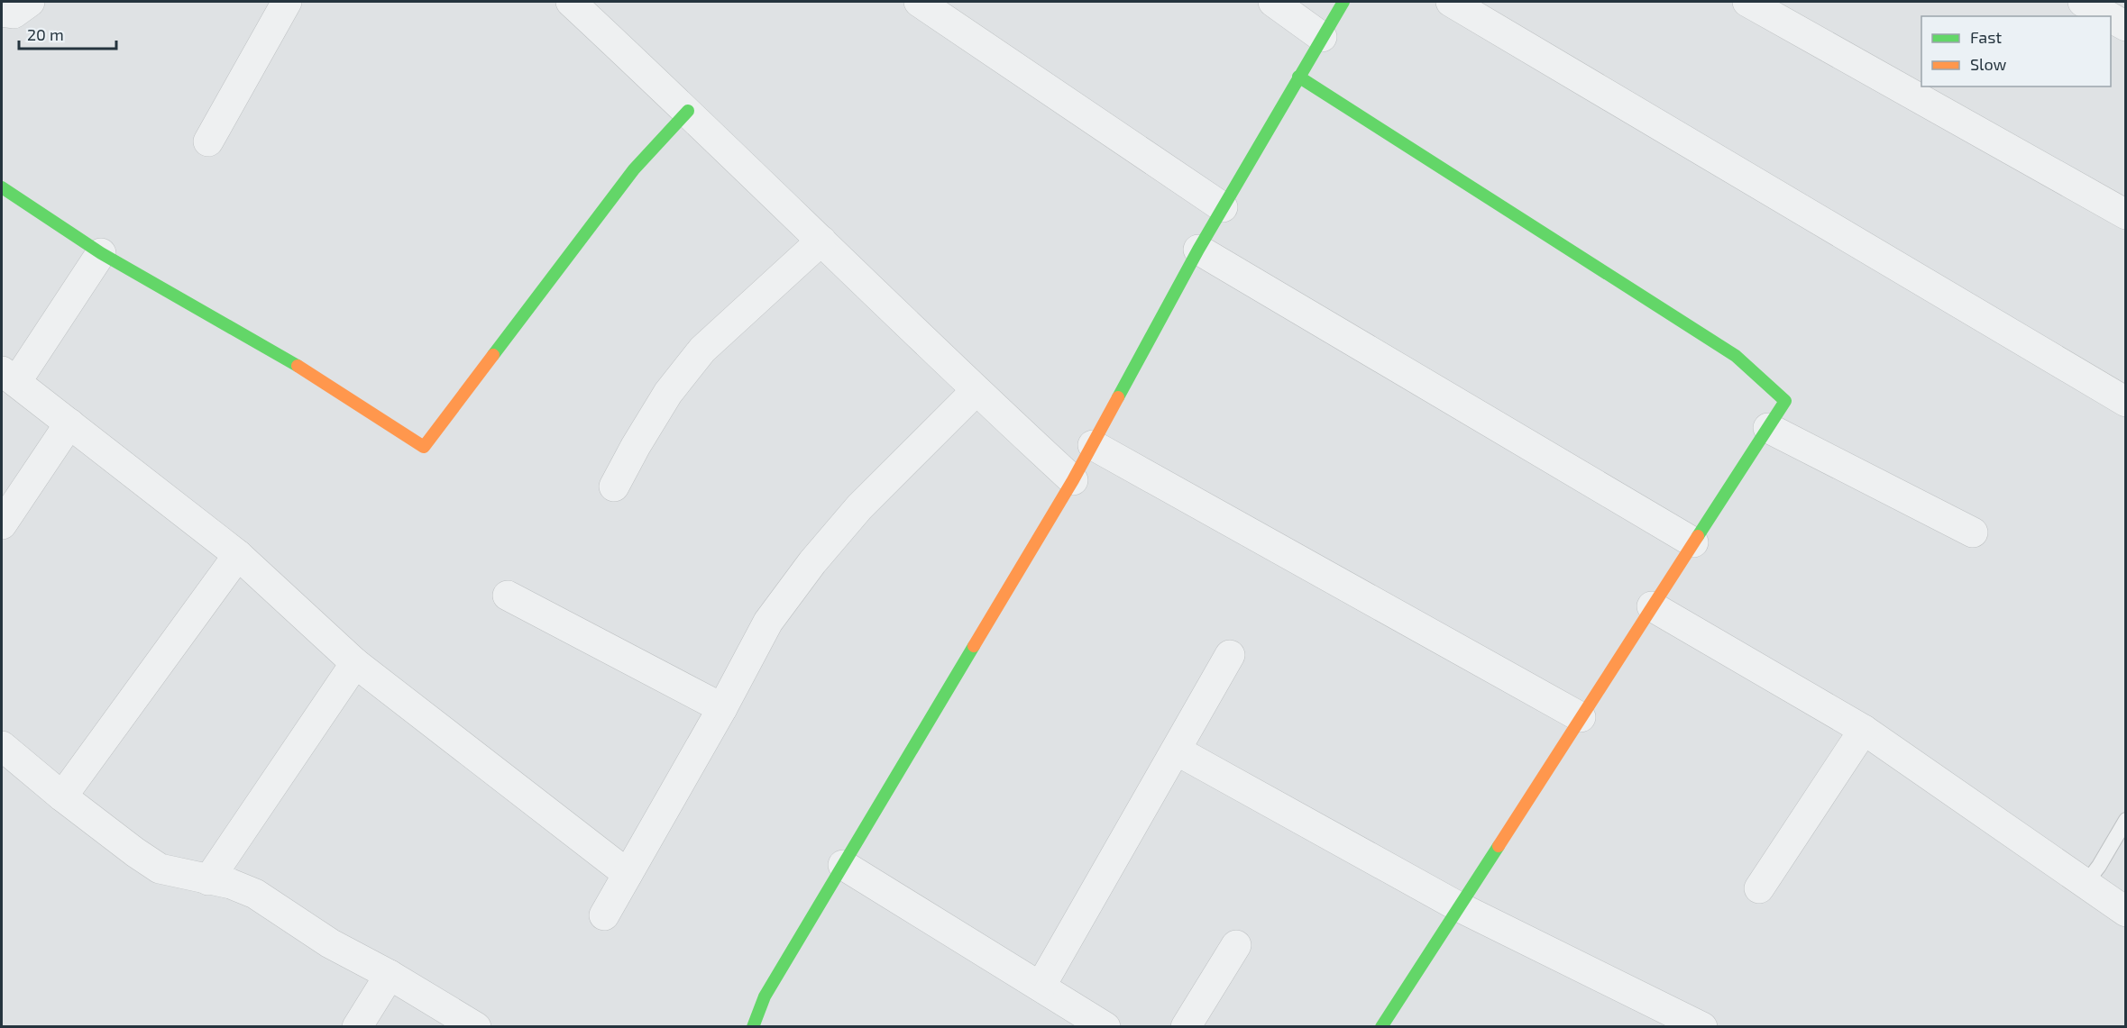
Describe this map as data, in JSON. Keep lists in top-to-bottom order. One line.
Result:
{"legend":["Fast","Slow"],"scale_bar":"20 m"}
